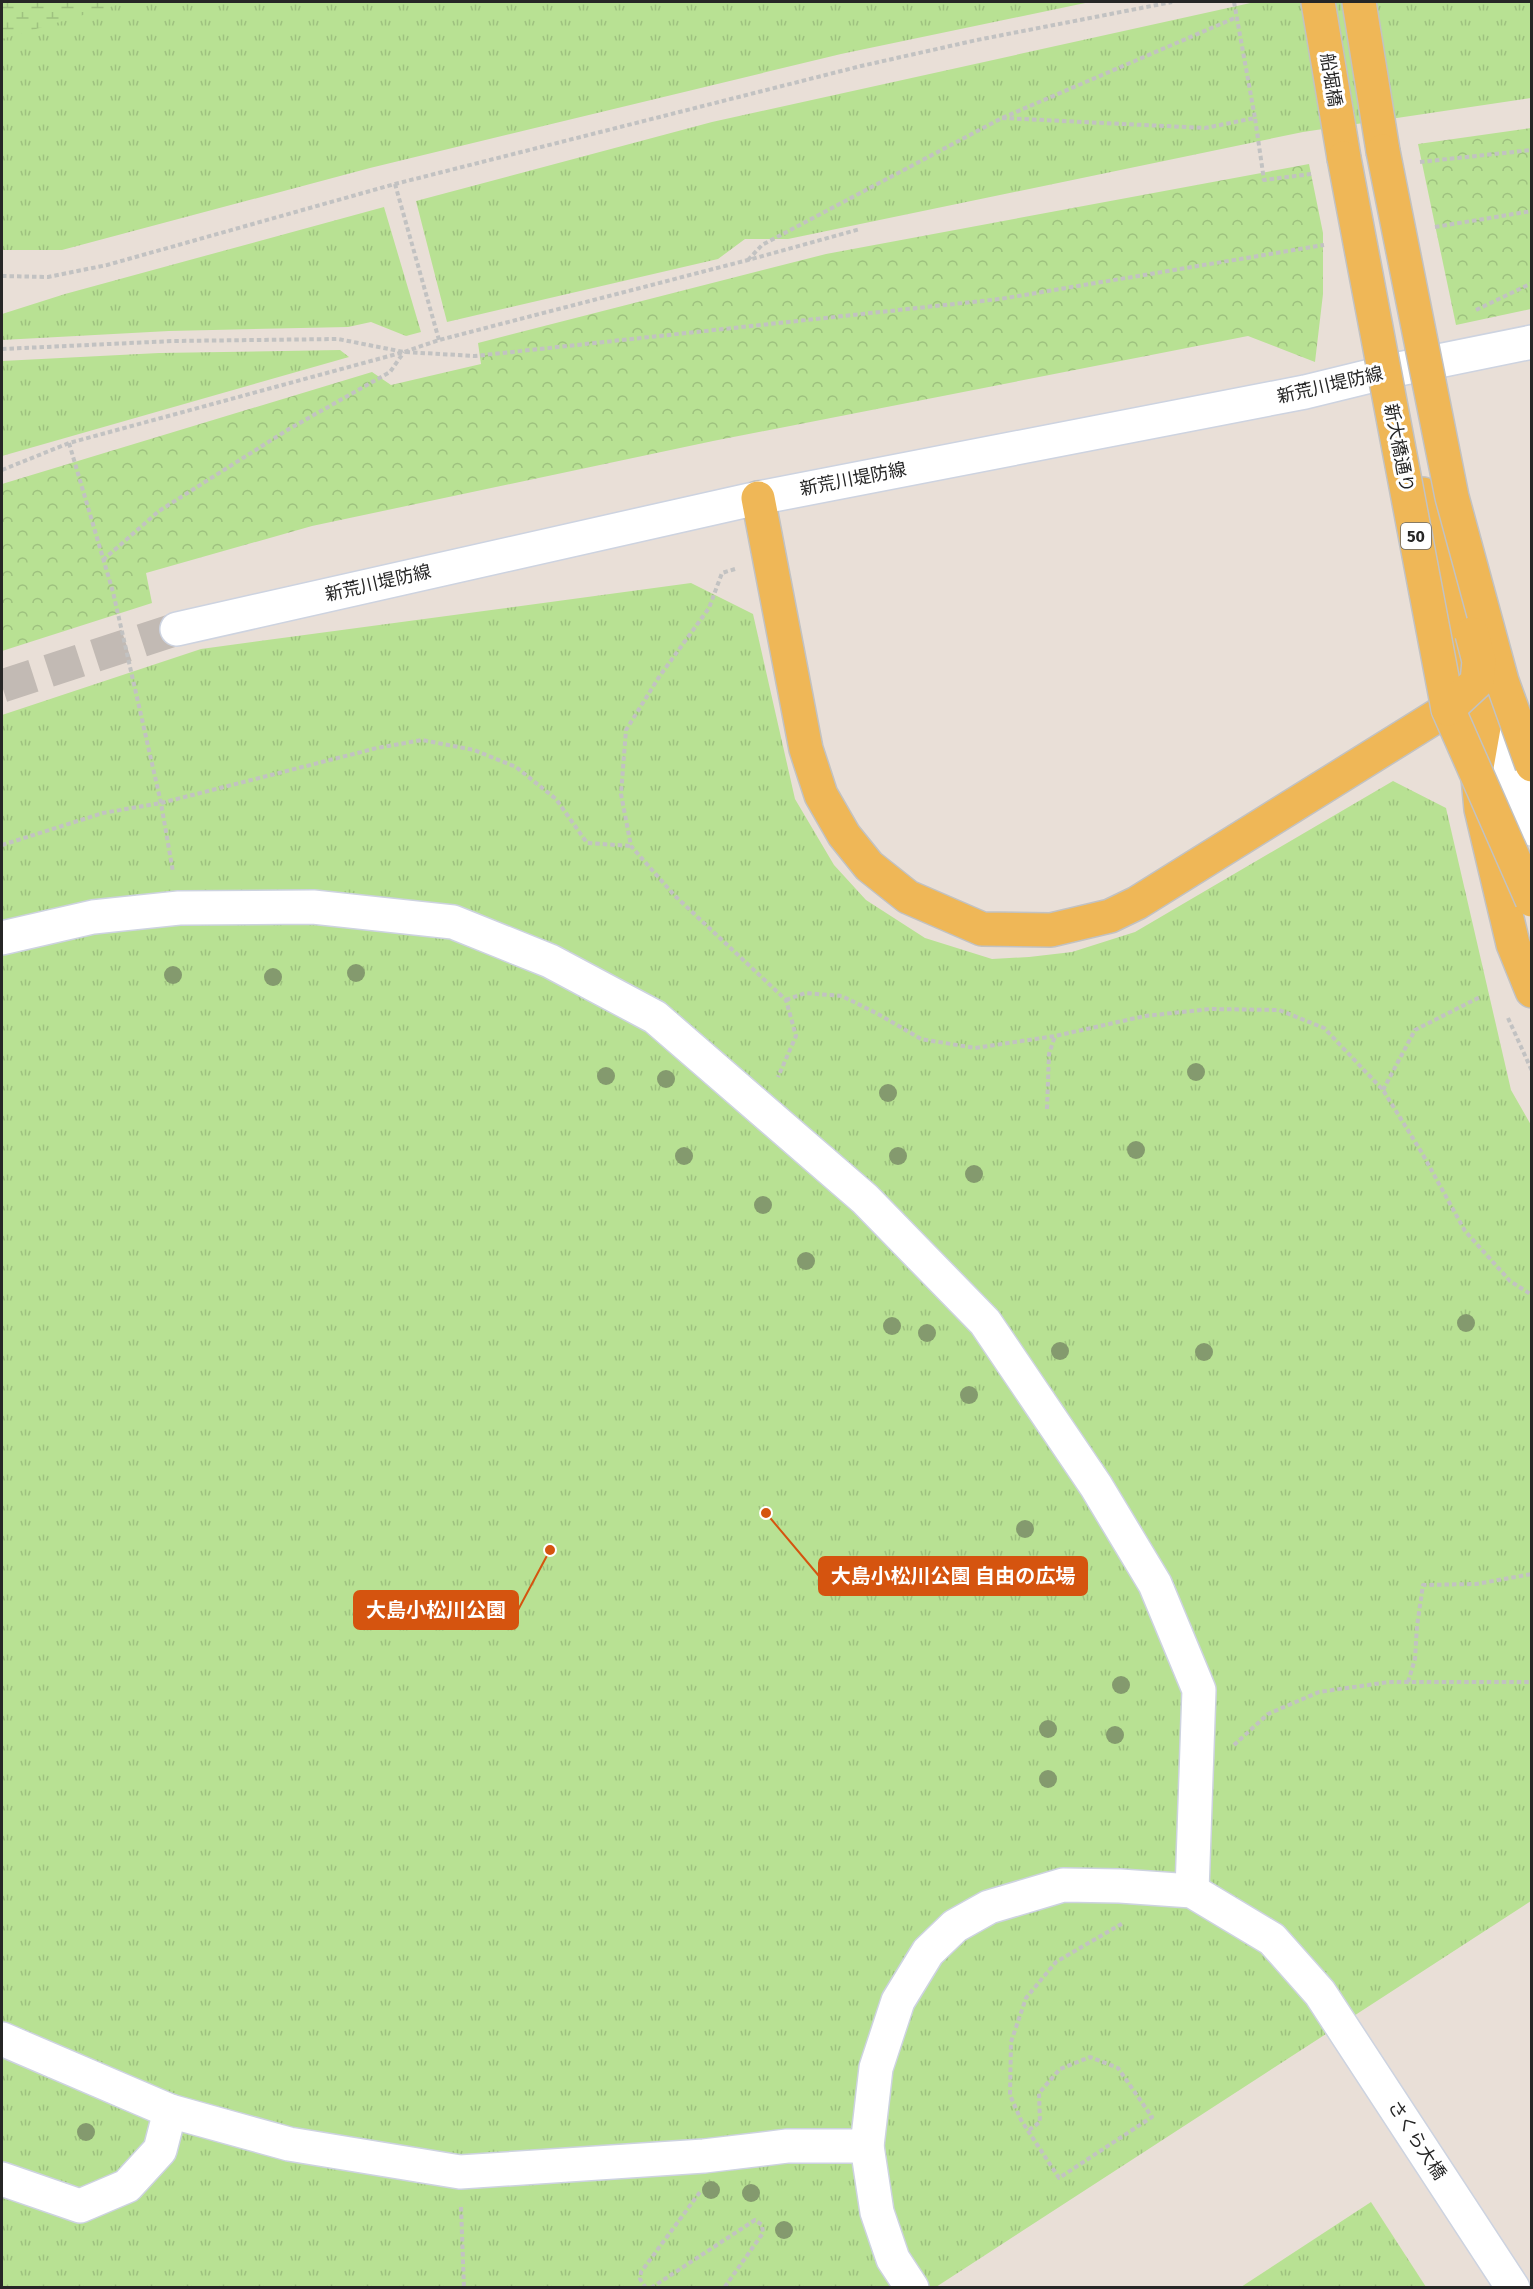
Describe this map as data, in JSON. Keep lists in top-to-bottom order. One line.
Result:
{"streets":{"main road":["船堀橋","新大橋通り","50"],"street":["新荒川堤防線","さくら大橋"]},"crossings":[["船堀橋","新大橋通り"]],"places":["大島小松川公園 自由の広場","大島小松川公園"]}
